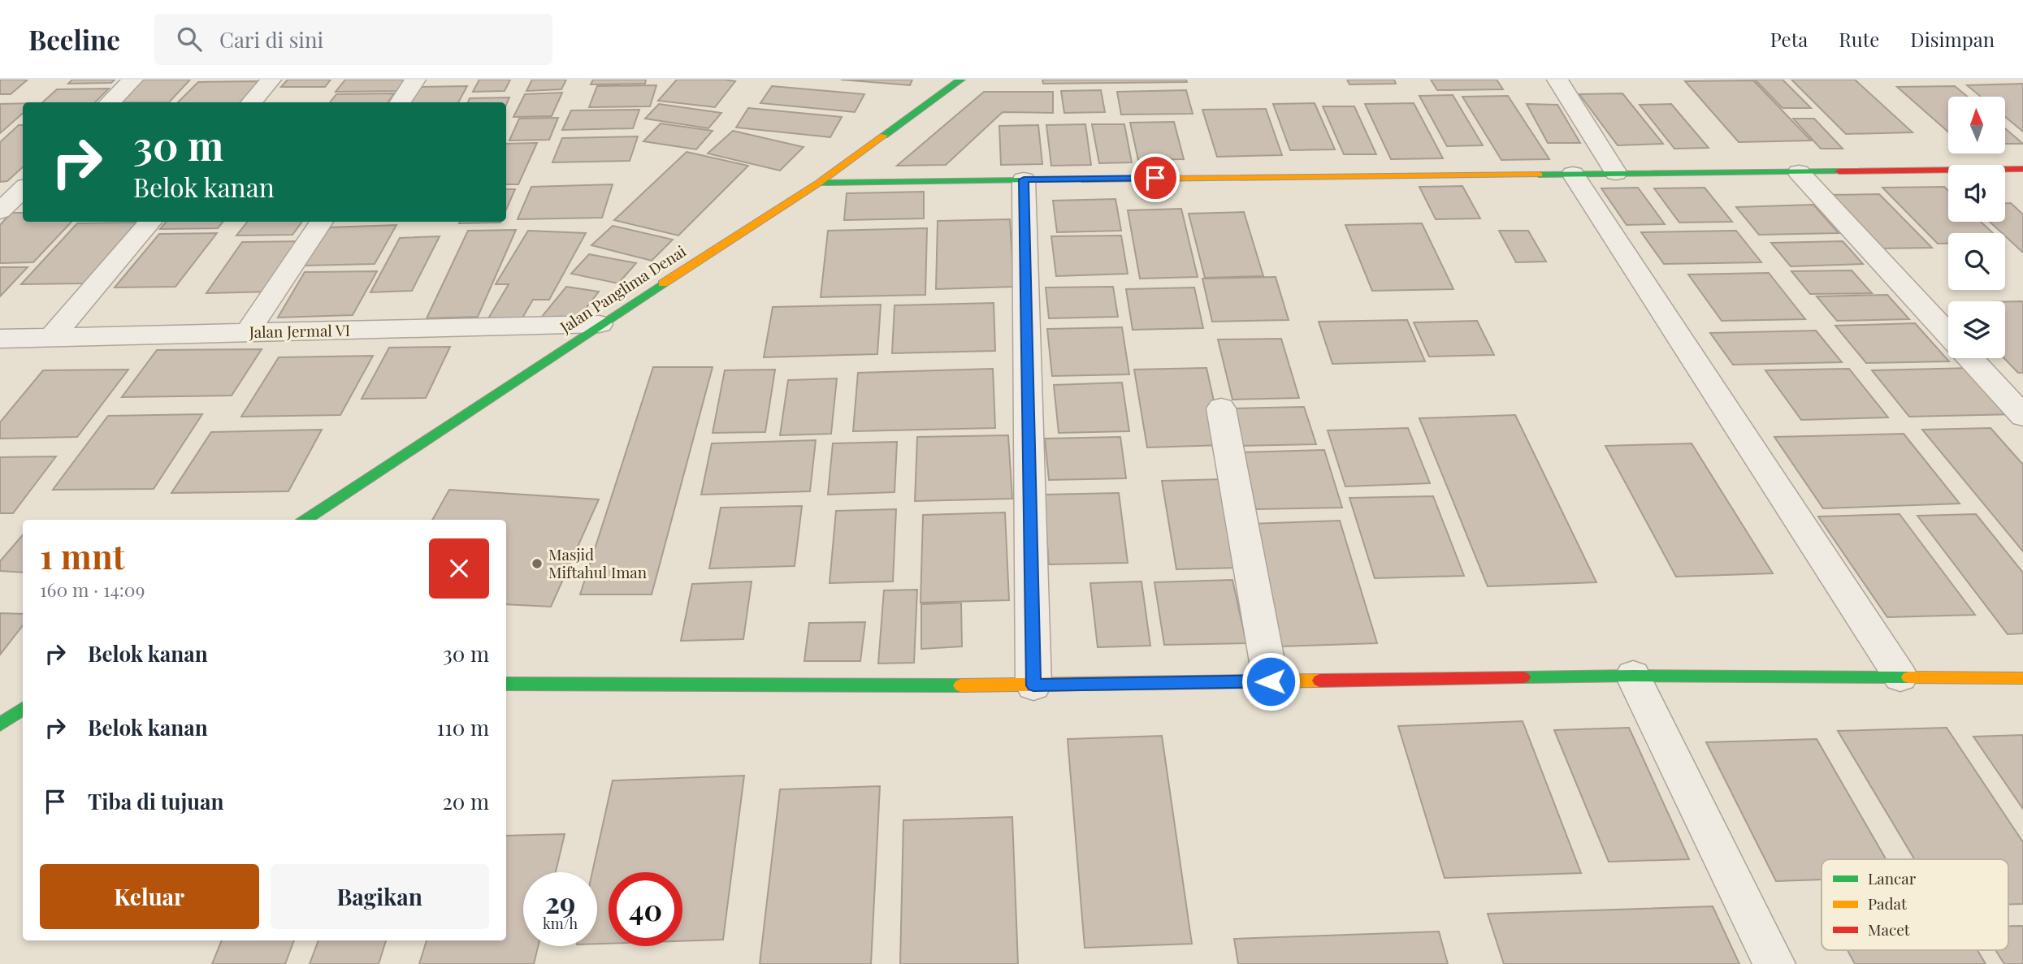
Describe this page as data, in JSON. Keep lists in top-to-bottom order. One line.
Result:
{"streets":{"street":["Jalan Panglima Denai","Jalan Jermal VI"]},"crossings":[["Jalan Panglima Denai","Jalan Jermal VI"]],"places":["Masjid Miftahul Iman"],"legend":["Lancar","Padat","Macet"],"north":"top","page":{"header":"Beeline","search":"Cari di sini","nav":["Peta","Rute","Disimpan"],"turn":["30 m","Belok kanan"],"heading":["1 mnt","160 m · 14:09"],"list":[{"name":"Belok kanan","value":"30 m"},{"name":"Belok kanan","value":"110 m"},{"name":"Tiba di tujuan","value":"20 m"}],"buttons":["Keluar","Bagikan"],"speed":"29 km/h","limit":"40"}}
